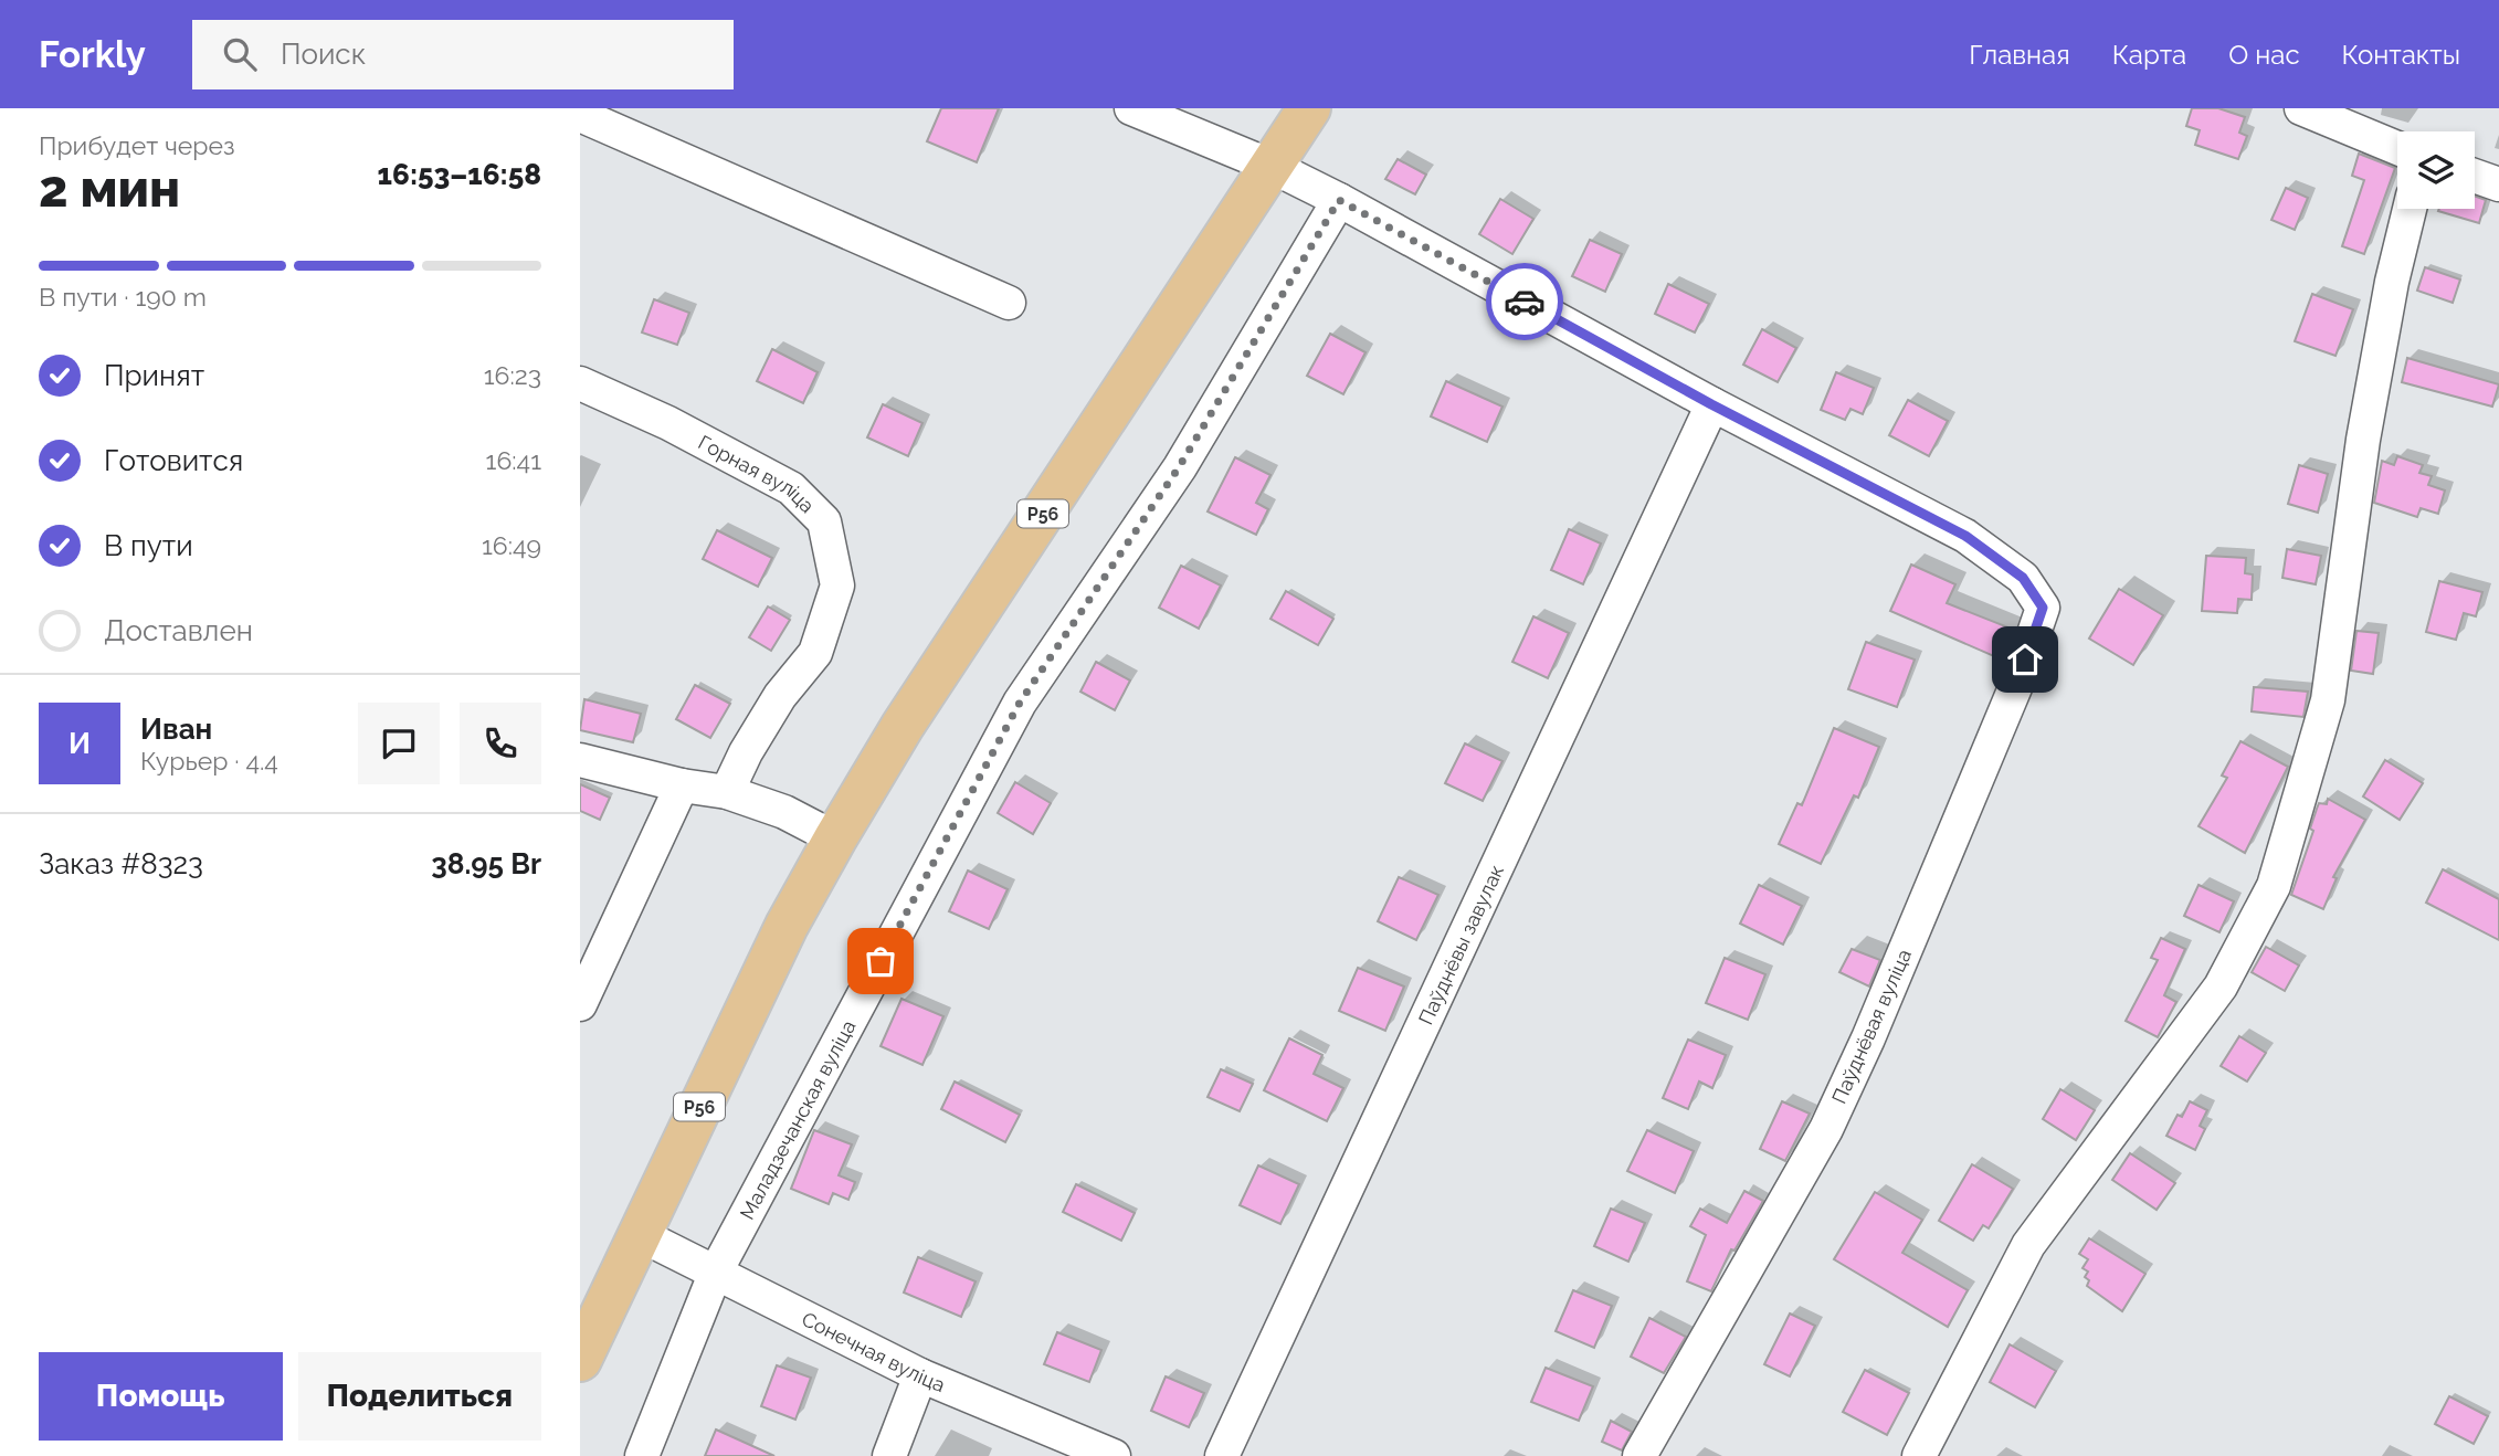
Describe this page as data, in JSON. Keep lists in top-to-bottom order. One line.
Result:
{"streets":{"main road":["Р56"],"street":["Горная вуліца","Паўднёвы завулак","Паўднёвая вуліца","Маладзечанская вуліца","Сонечная вуліца"]},"crossings":[["Р56","Сонечная вуліца"],["Паўднёвы завулак","Паўднёвая вуліца"],["Маладзечанская вуліца","Сонечная вуліца"]],"page":{"header":"Forkly","search":"Поиск","nav":["Главная","Карта","О нас","Контакты"],"heading":["2 мин","Прибудет через","16:53–16:58"],"panel":["Иван","Курьер · 4.4","Заказ #8323","38.95 Br"],"bar":"В пути · 190 m","list":[["Принят","16:23"],["Готовится","16:41"],["В пути","16:49"],"Доставлен"],"round":"И","buttons":["Помощь","Поделиться"]}}
